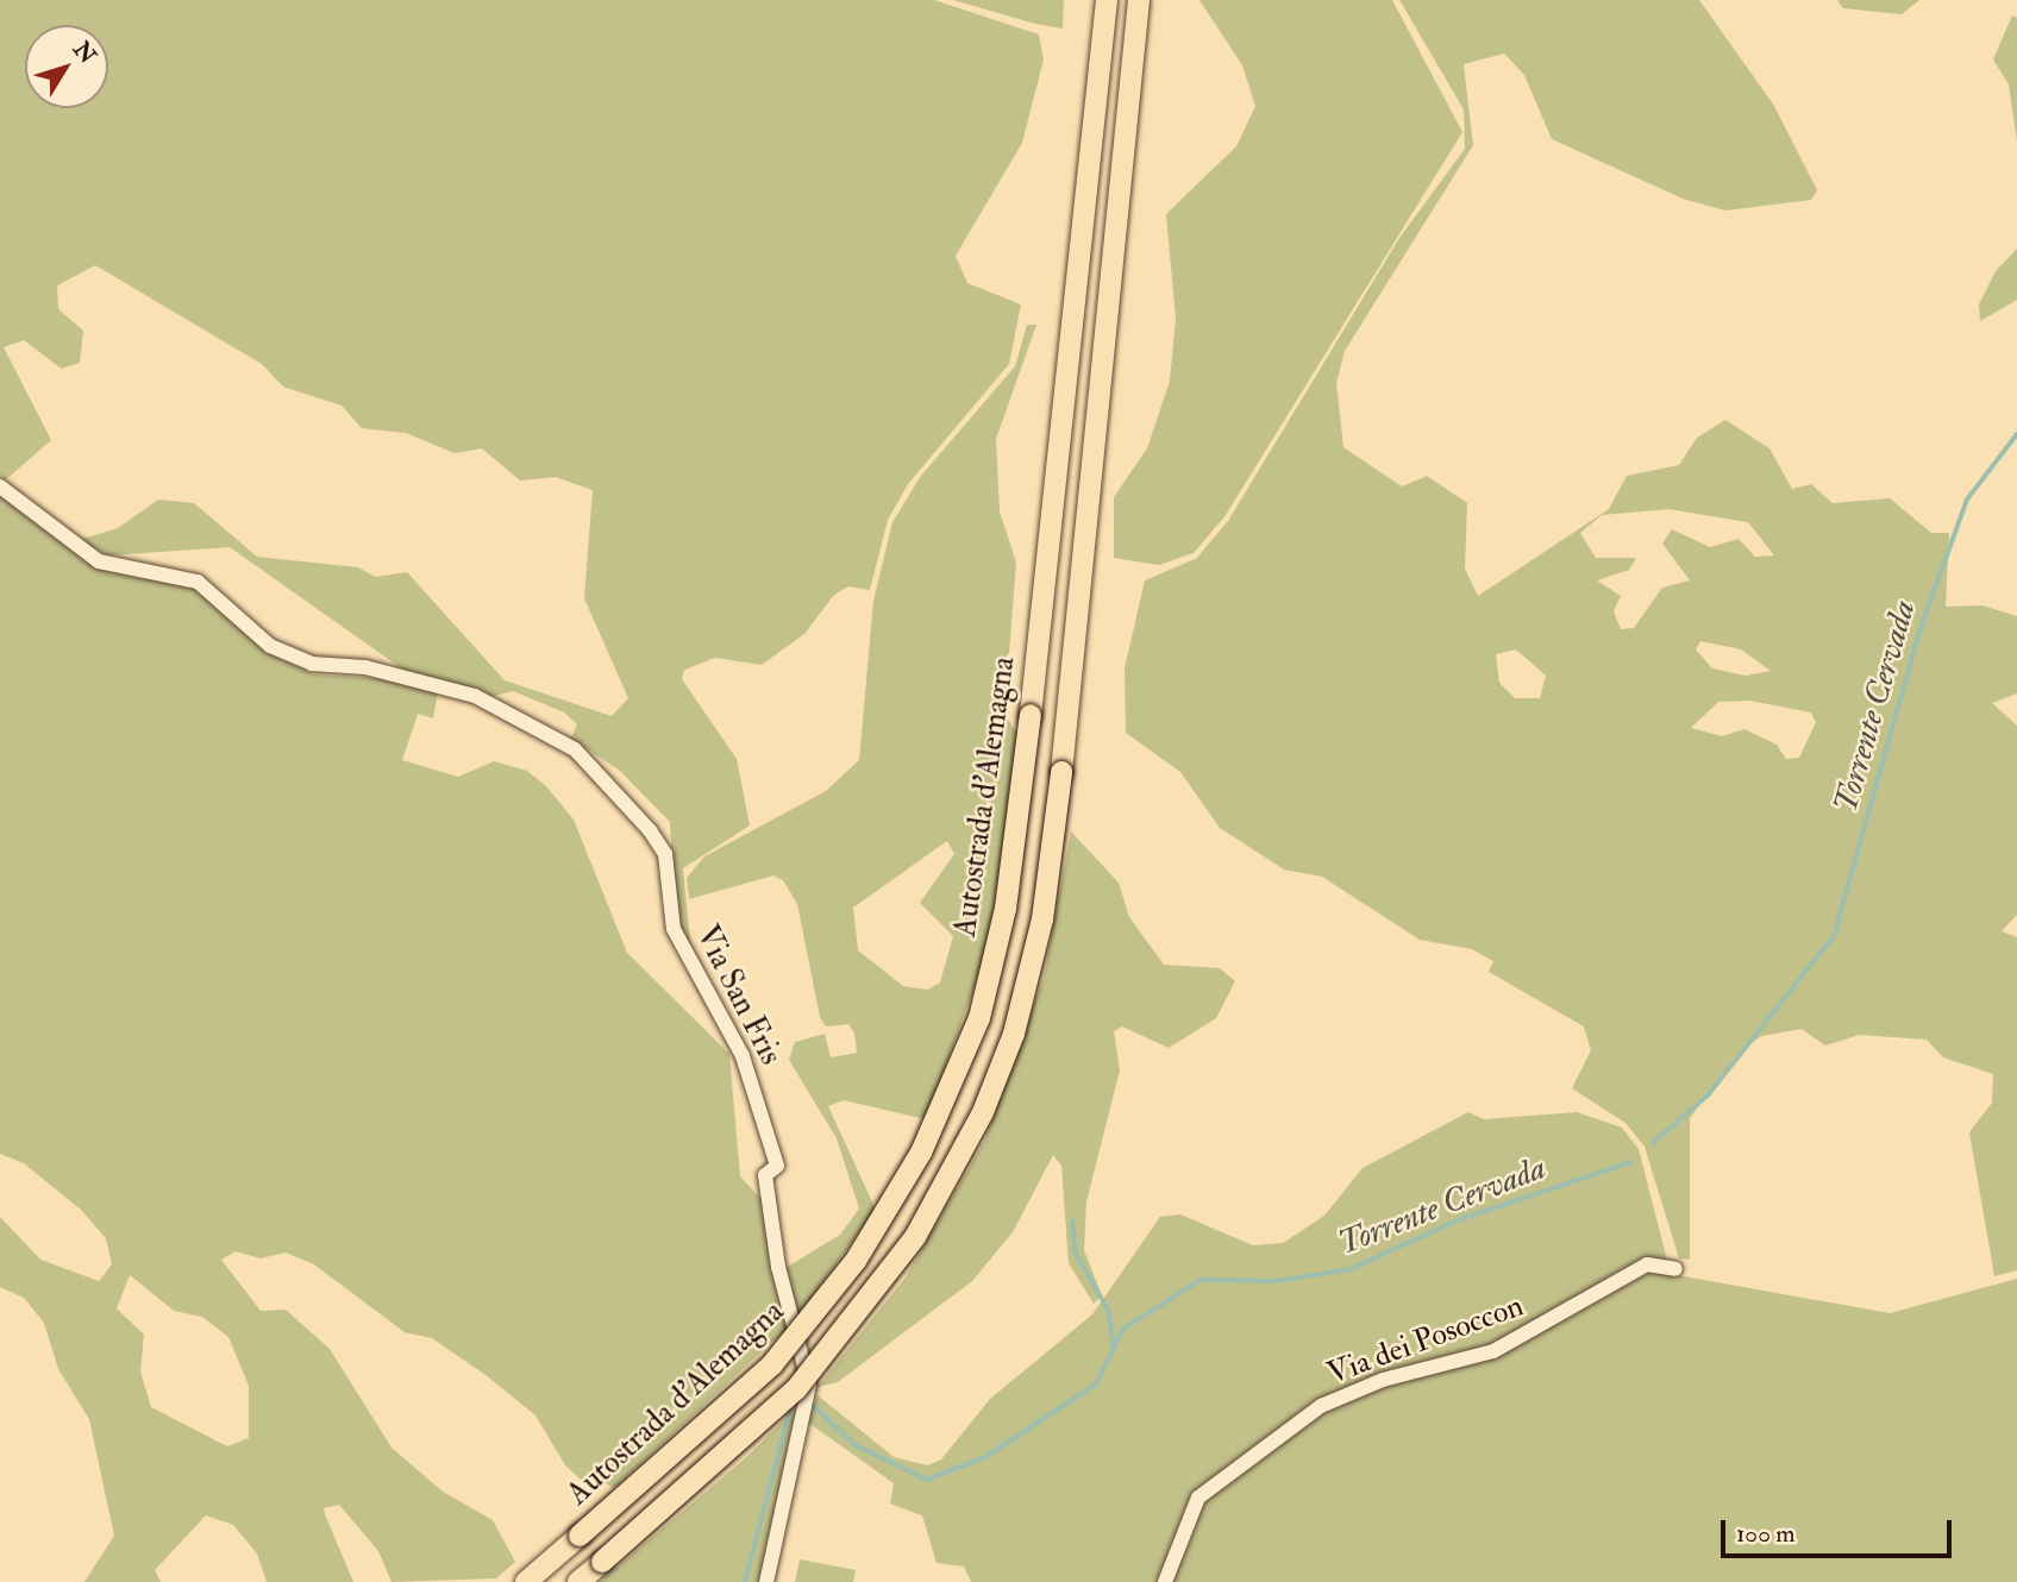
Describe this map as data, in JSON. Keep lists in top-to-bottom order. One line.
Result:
{"streets":{"highway":["Autostrada d'Alemagna"],"street":["Via San Fris","Via dei Posoccon"]},"water":["Torrente Cervada"],"scale_bar":"100 m","north":"top right"}
